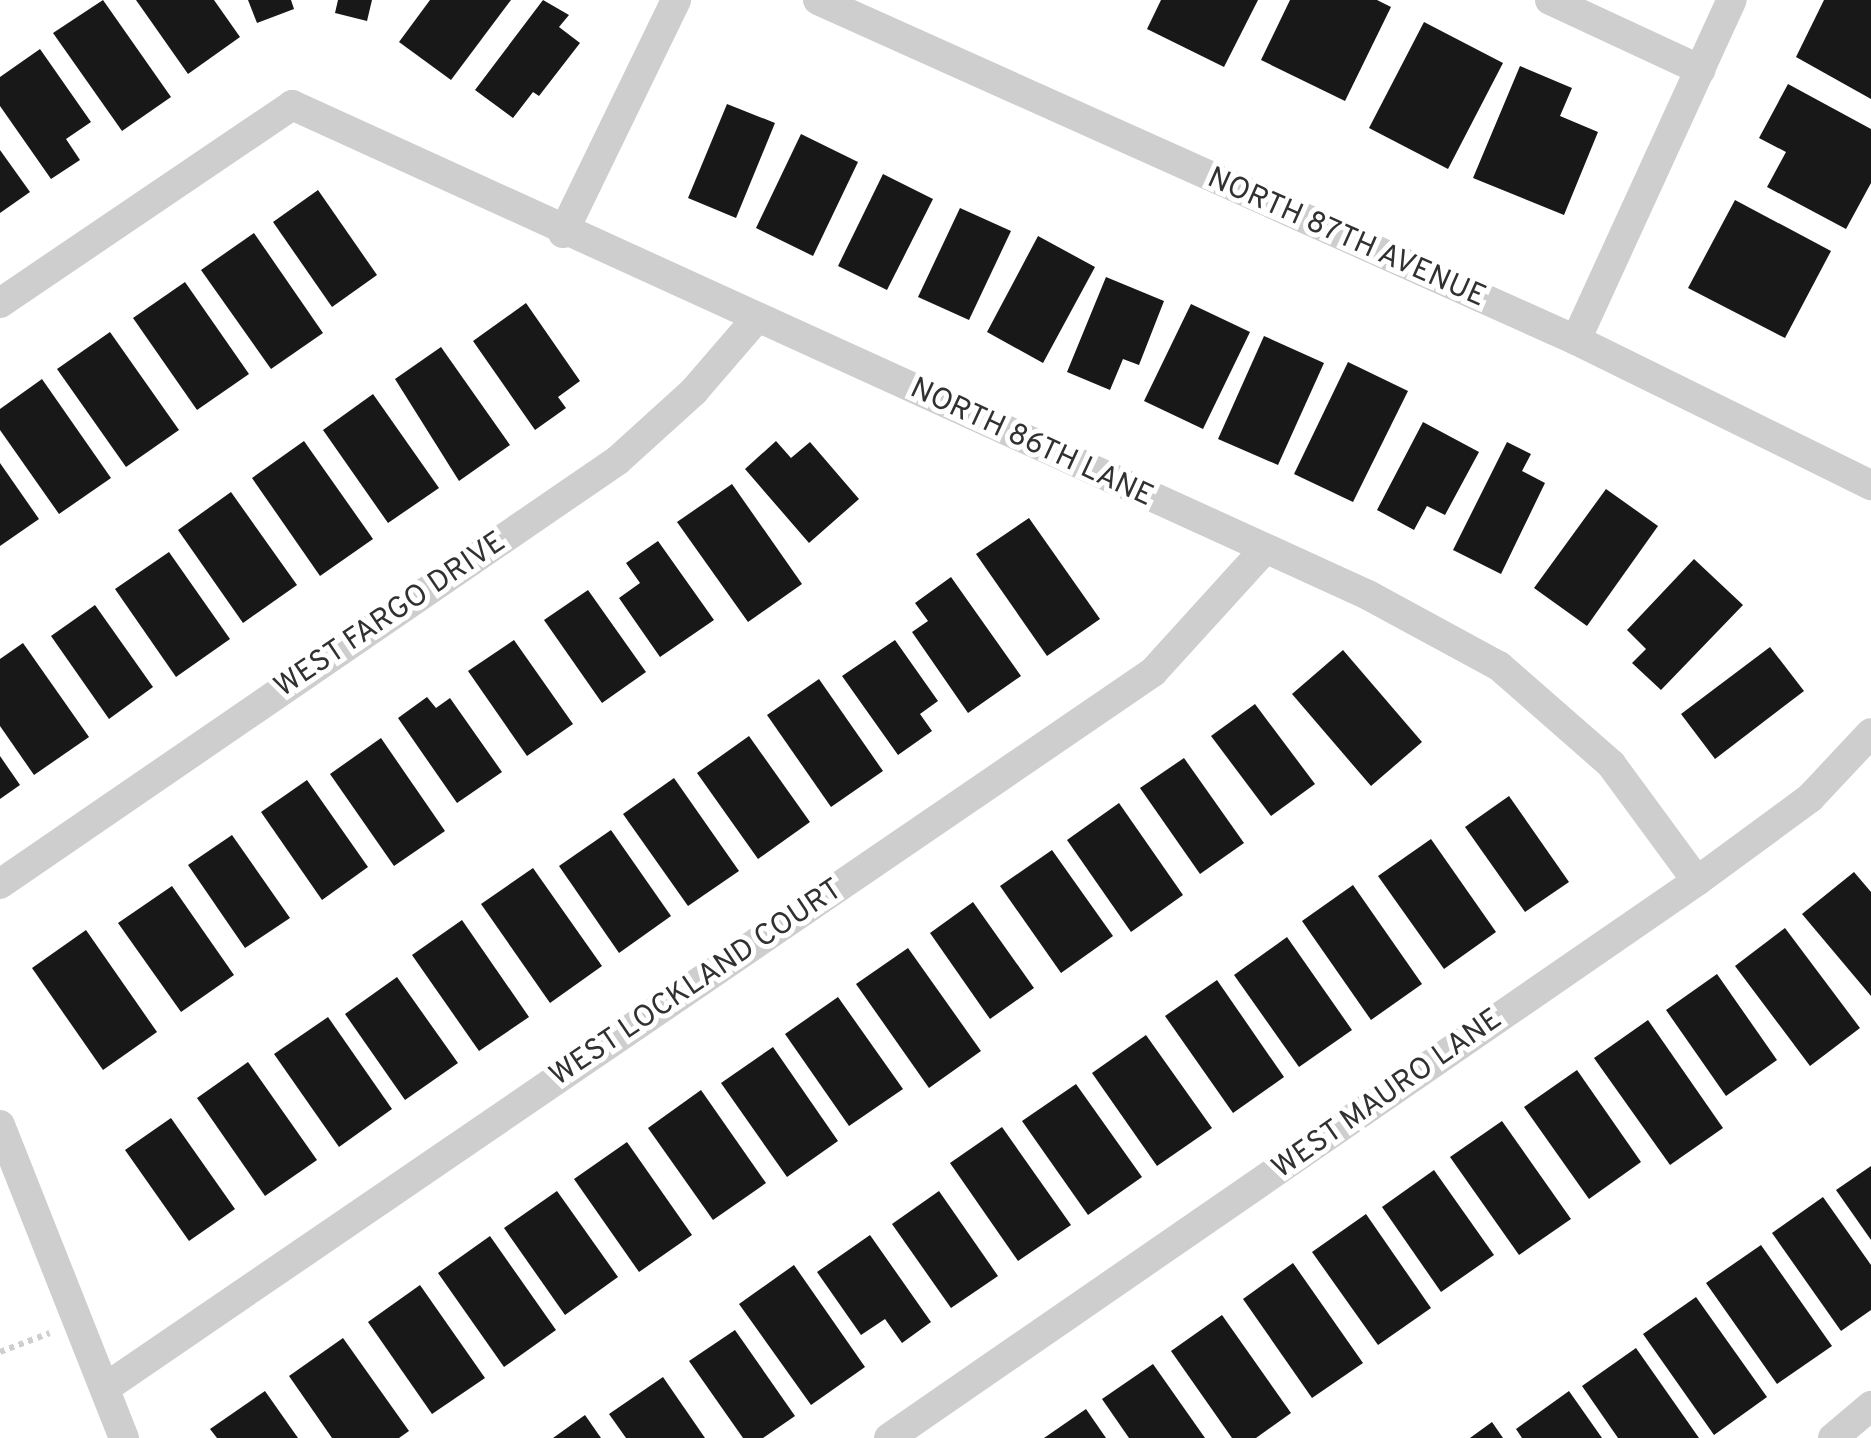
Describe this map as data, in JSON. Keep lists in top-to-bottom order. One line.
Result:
{"streets":{"street":["NORTH 87TH AVENUE","NORTH 86TH LANE","WEST FARGO DRIVE","WEST LOCKLAND COURT","WEST MAURO LANE"]},"crossings":[["NORTH 86TH LANE","WEST FARGO DRIVE"],["NORTH 86TH LANE","WEST LOCKLAND COURT"],["NORTH 86TH LANE","WEST MAURO LANE"]]}
